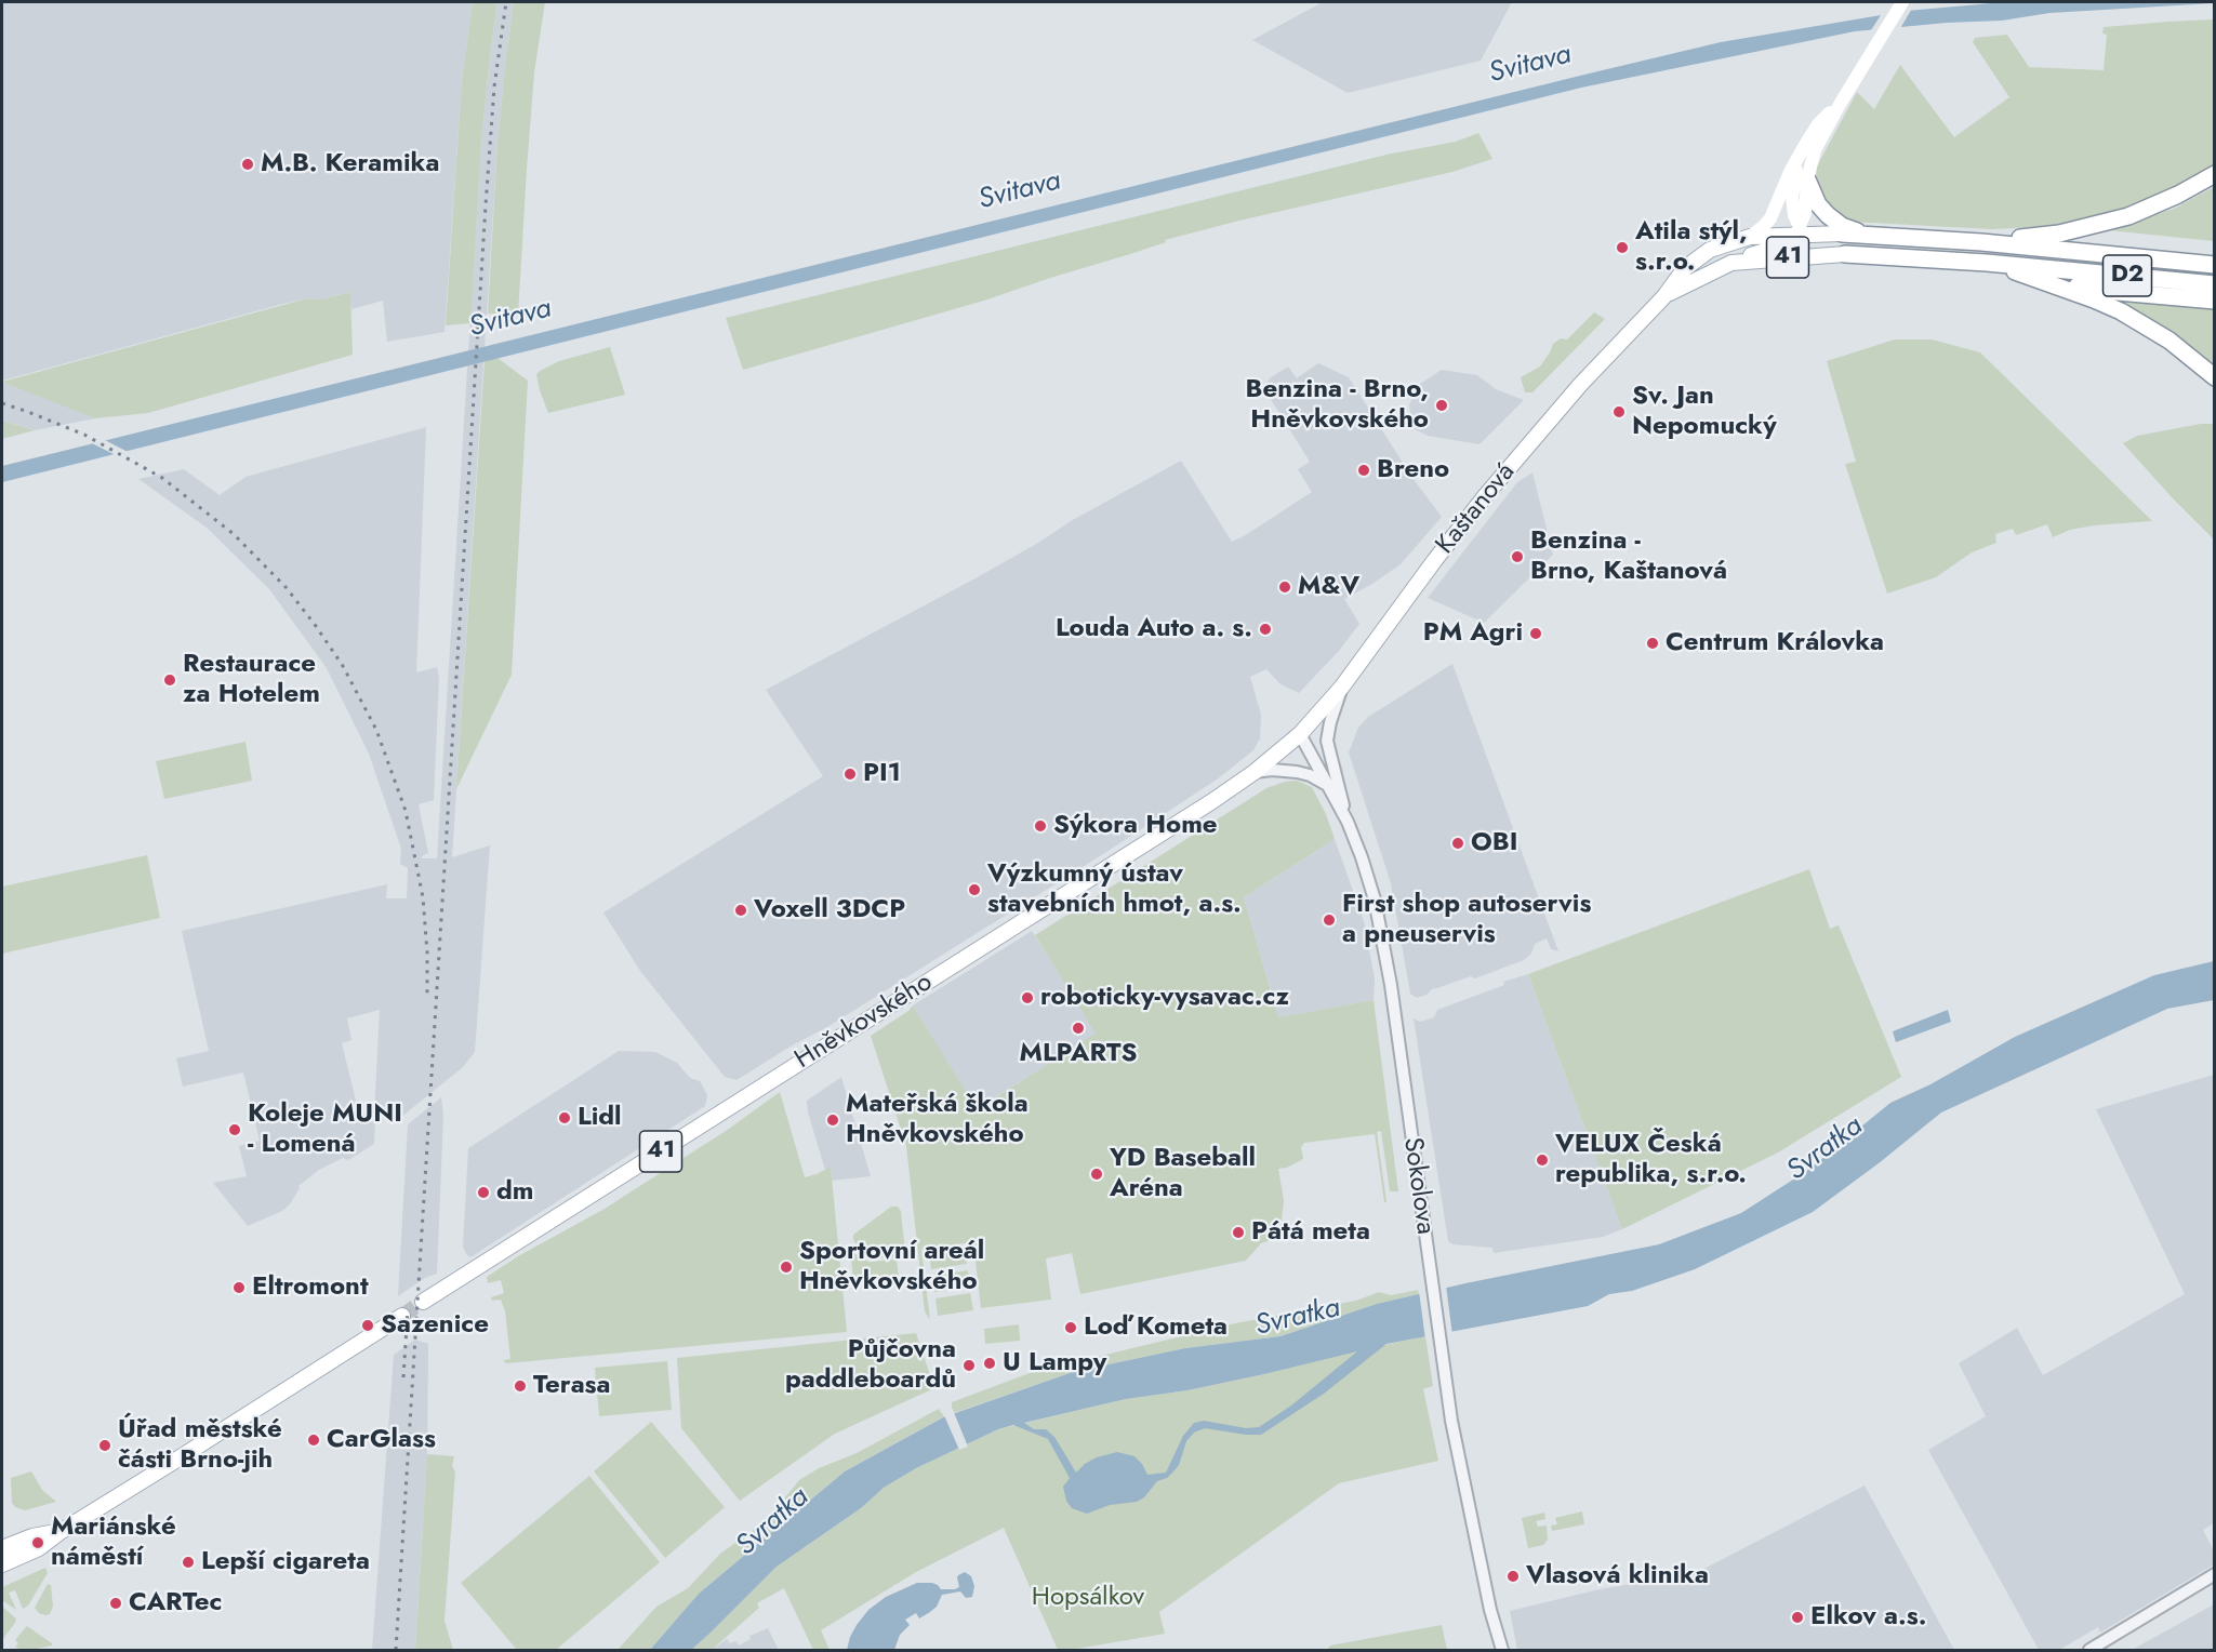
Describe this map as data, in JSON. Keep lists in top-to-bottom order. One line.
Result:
{"streets":{"highway":["D2"],"main road":["41","Kaštanová","Hněvkovského"],"street":["Sokolova"]},"crossings":[["D2","Kaštanová"],["Kaštanová","Hněvkovského"],["Kaštanová","Sokolova"],["Hněvkovského","Sokolova"]],"water":["Svitava","Svratka"],"parks":["Hopsálkov"],"places":["M.B. Keramika","Atila stýl, s.r.o.","Benzina - Brno, Hněvkovského","Sv. Jan Nepomucký","Breno","Benzina - Brno, Kaštanová","M&V","Louda Auto a. s.","PM Agri","Centrum Královka","Restaurace za Hotelem","PI1","Sýkora Home","OBI","Výzkumný ústav stavebních hmot, a.s.","Voxell 3DCP","First shop autoservis a pneuservis","roboticky-vysavac.cz","MLPARTS","Lidl","Mateřská škola Hněvkovského","Koleje MUNI - Lomená","VELUX Česká republika, s.r.o.","YD Baseball Aréna","dm","Pátá meta","Sportovní areál Hněvkovského","Eltromont","Sazenice","Loď Kometa","U Lampy","Půjčovna paddleboardů","Terasa","CarGlass","Úřad městské části Brno-jih","Mariánské náměstí","Lepší cigareta","Vlasová klinika","CARTec","Elkov a.s."]}
